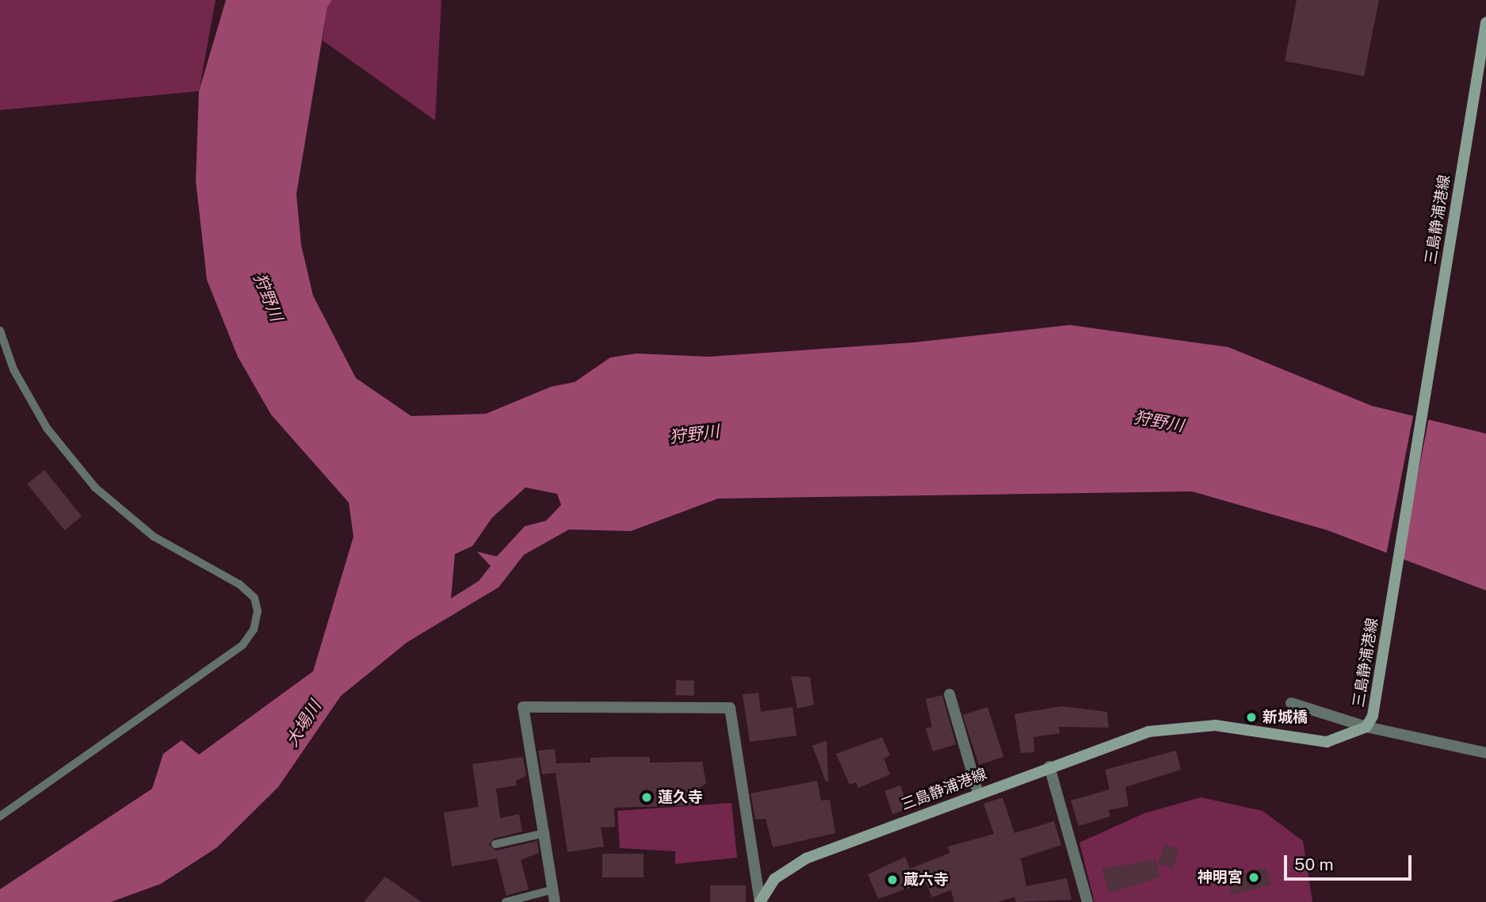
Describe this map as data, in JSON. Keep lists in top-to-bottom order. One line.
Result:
{"streets":{"main road":["三島静浦港線"]},"water":["狩野川","大場川"],"places":["新城橋","蓮久寺","神明宮","蔵六寺"],"scale_bar":"50 m"}
